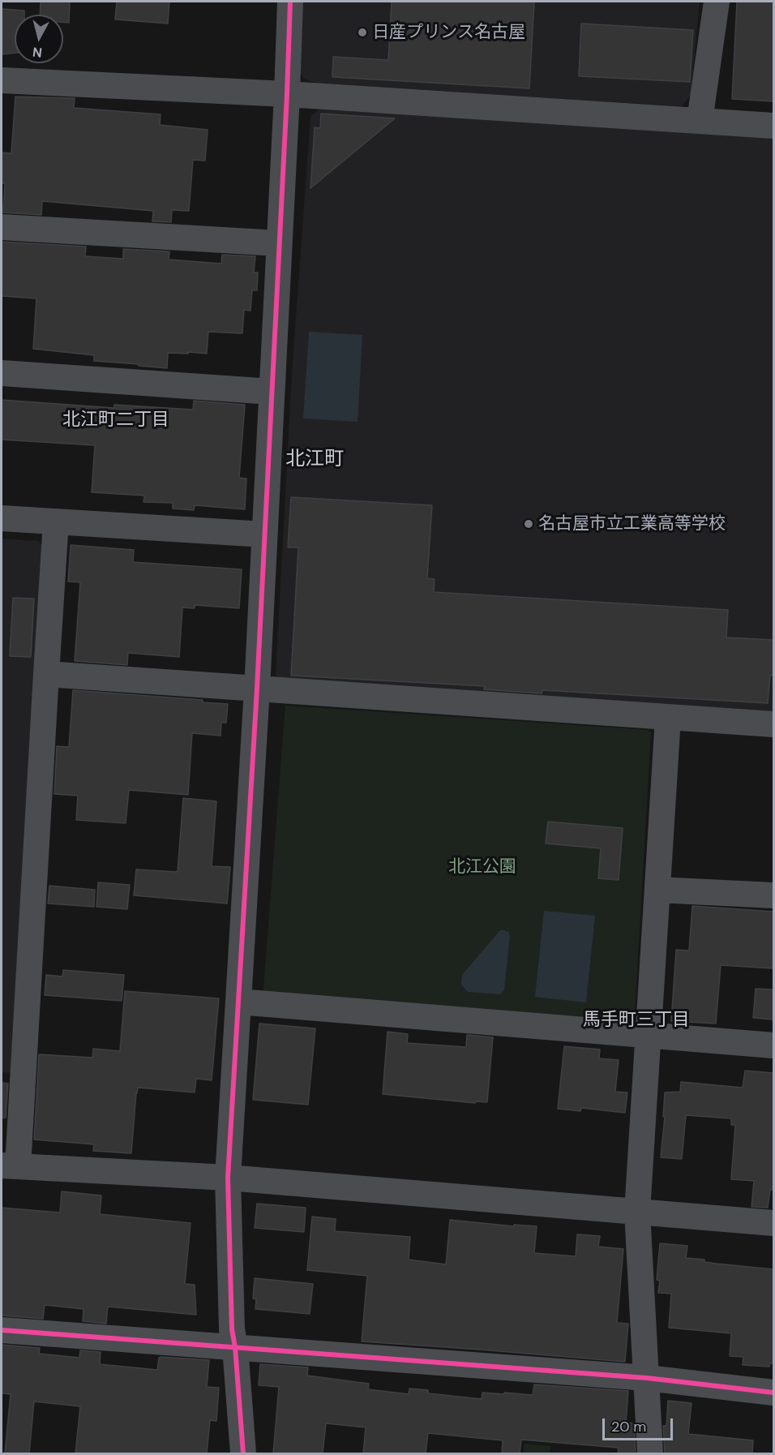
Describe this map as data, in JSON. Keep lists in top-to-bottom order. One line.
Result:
{"districts":["北江町二丁目","北江町","馬手町三丁目"],"parks":["北江公園"],"places":["日産プリンス名古屋","名古屋市立工業高等学校"],"scale_bar":"20 m","north":"bottom"}
